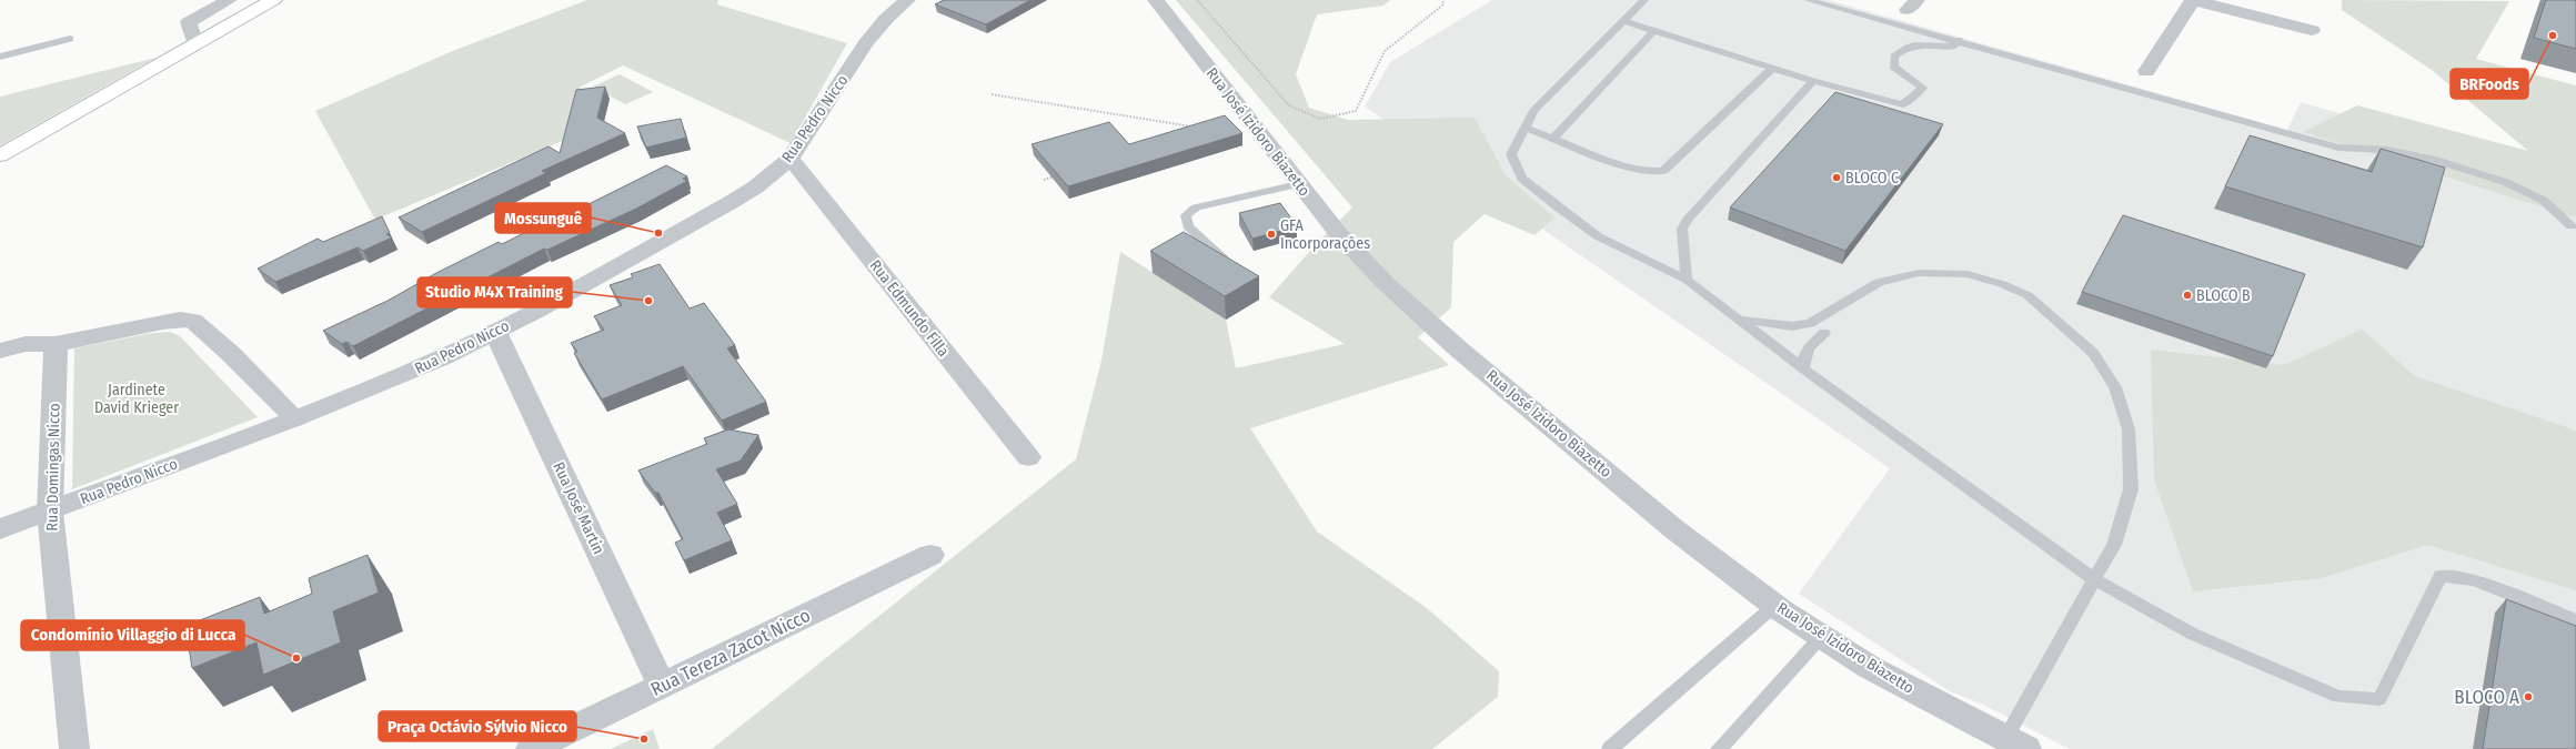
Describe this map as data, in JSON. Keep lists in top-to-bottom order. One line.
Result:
{"streets":{"street":["Rua Pedro Nicco","Rua José Izidoro Biazetto","Rua Edmundo Filla","Rua Domingas Nicco","Rua José Martin","Rua Tereza Zacot Nicco"]},"crossings":[["Rua Pedro Nicco","Rua Edmundo Filla"],["Rua Pedro Nicco","Rua Domingas Nicco"],["Rua Pedro Nicco","Rua José Martin"],["Rua José Martin","Rua Tereza Zacot Nicco"]],"parks":["Jardinete David Krieger"],"places":["BRFoods","BLOCO C","Mossunguê","GFA Incorporações","BLOCO B","Studio M4X Training","Condomínio Villaggio di Lucca","BLOCO A","Praça Octávio Sýlvio Nicco"]}
